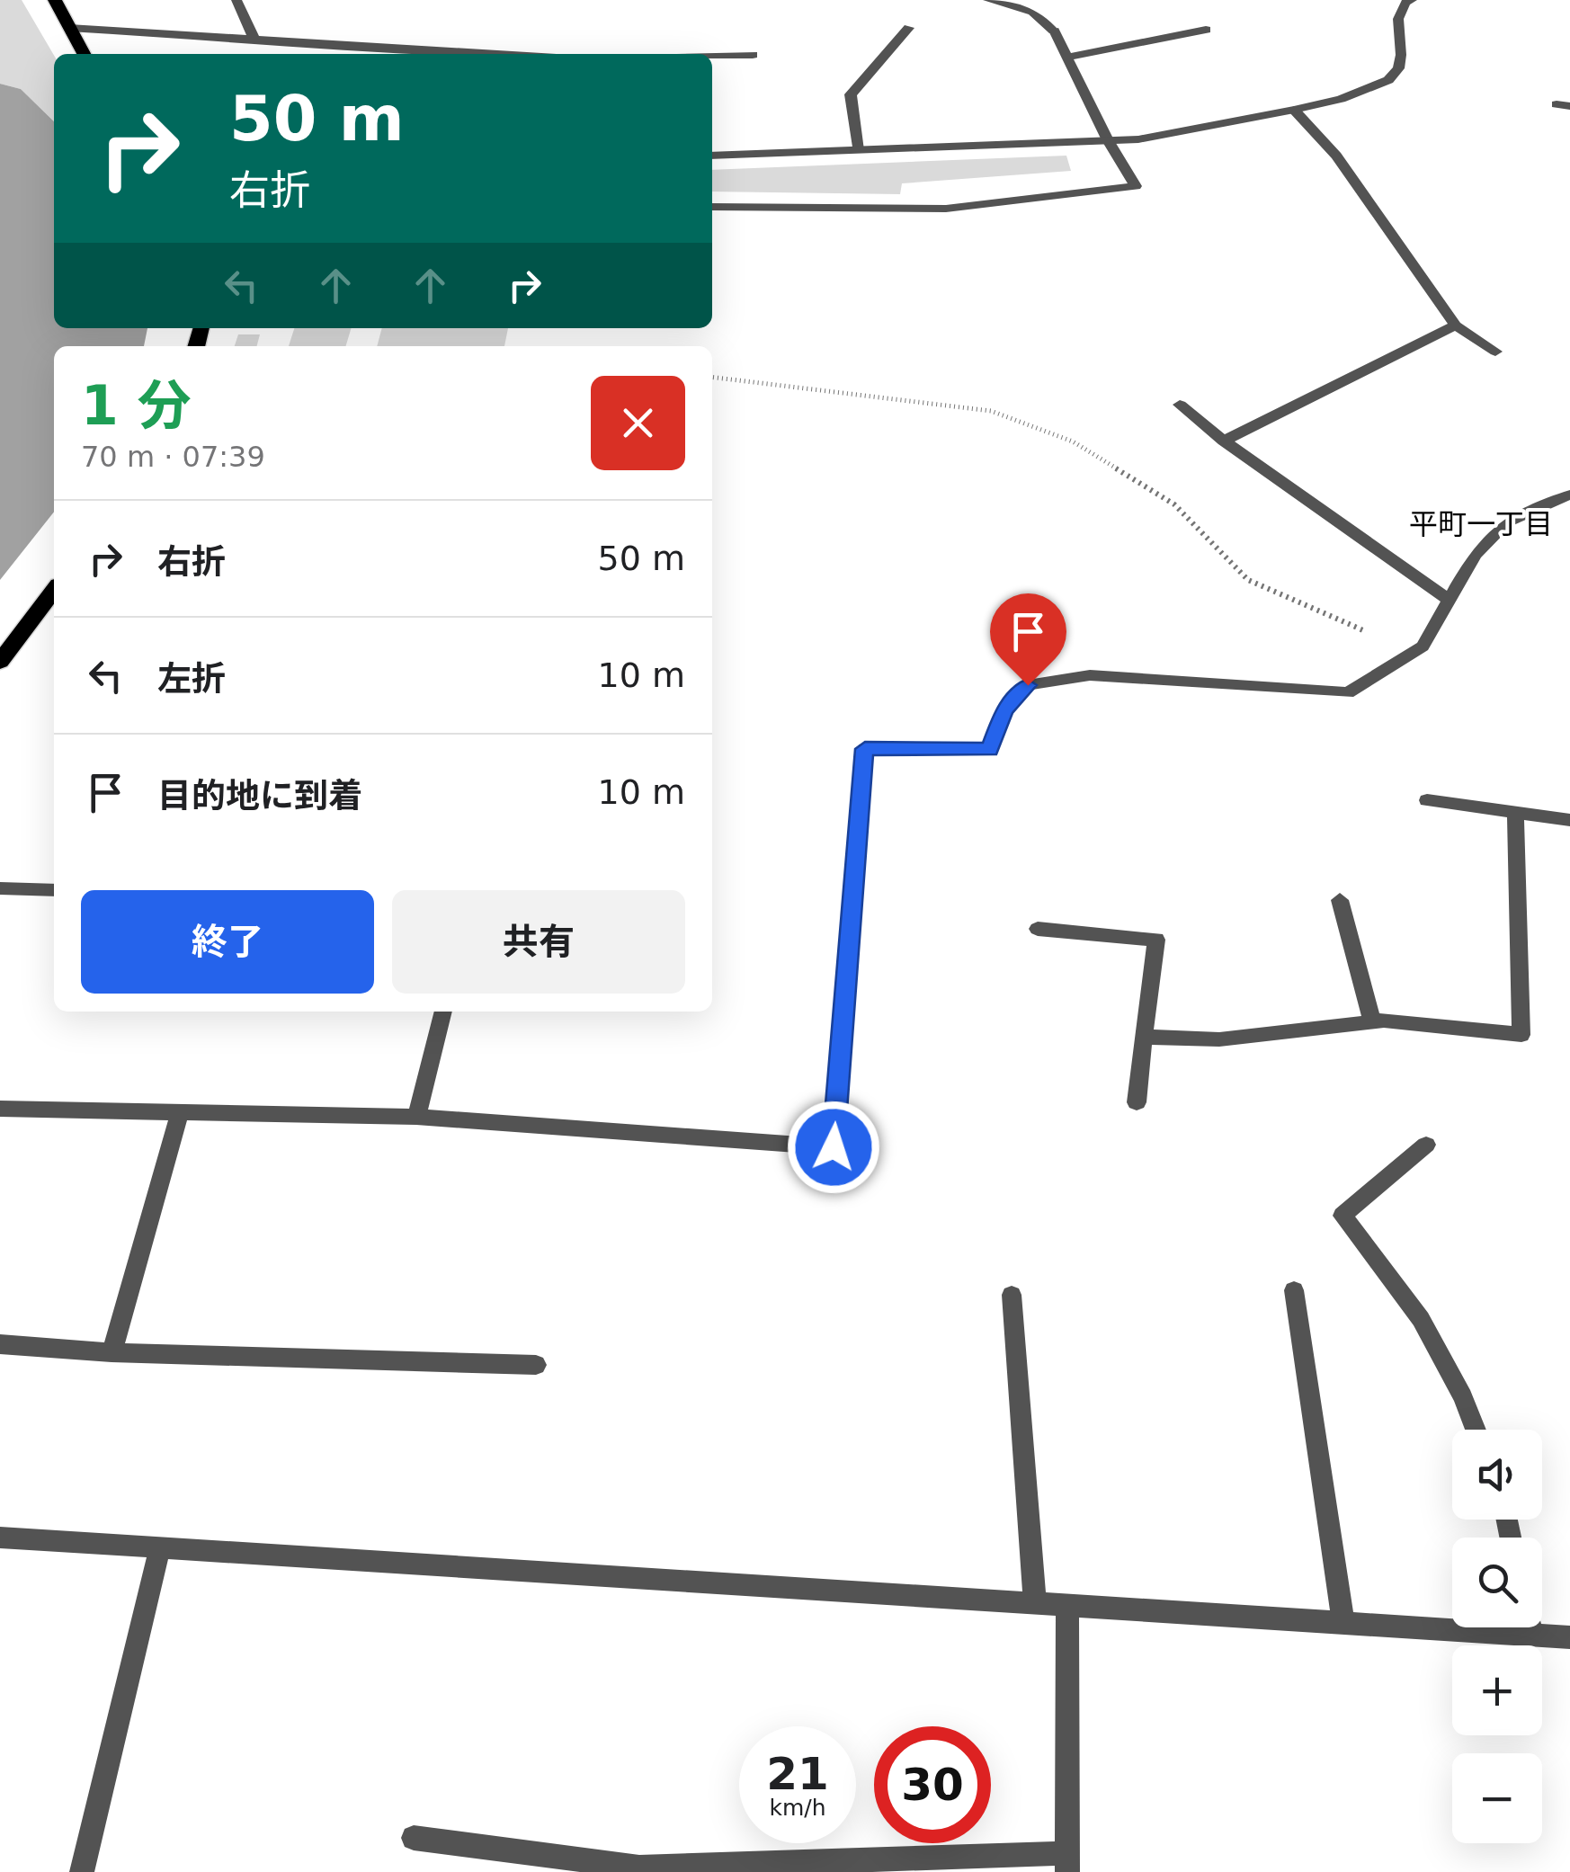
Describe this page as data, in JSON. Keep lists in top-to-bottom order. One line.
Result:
{"districts":["平町一丁目"],"page":{"turn":["50 m","右折"],"heading":["1 分","70 m · 07:39"],"list":[{"name":"右折","value":"50 m"},{"name":"左折","value":"10 m"},{"name":"目的地に到着","value":"10 m"}],"buttons":["終了","共有"],"map_buttons":["+","−"],"speed":"21 km/h","limit":"30"}}
